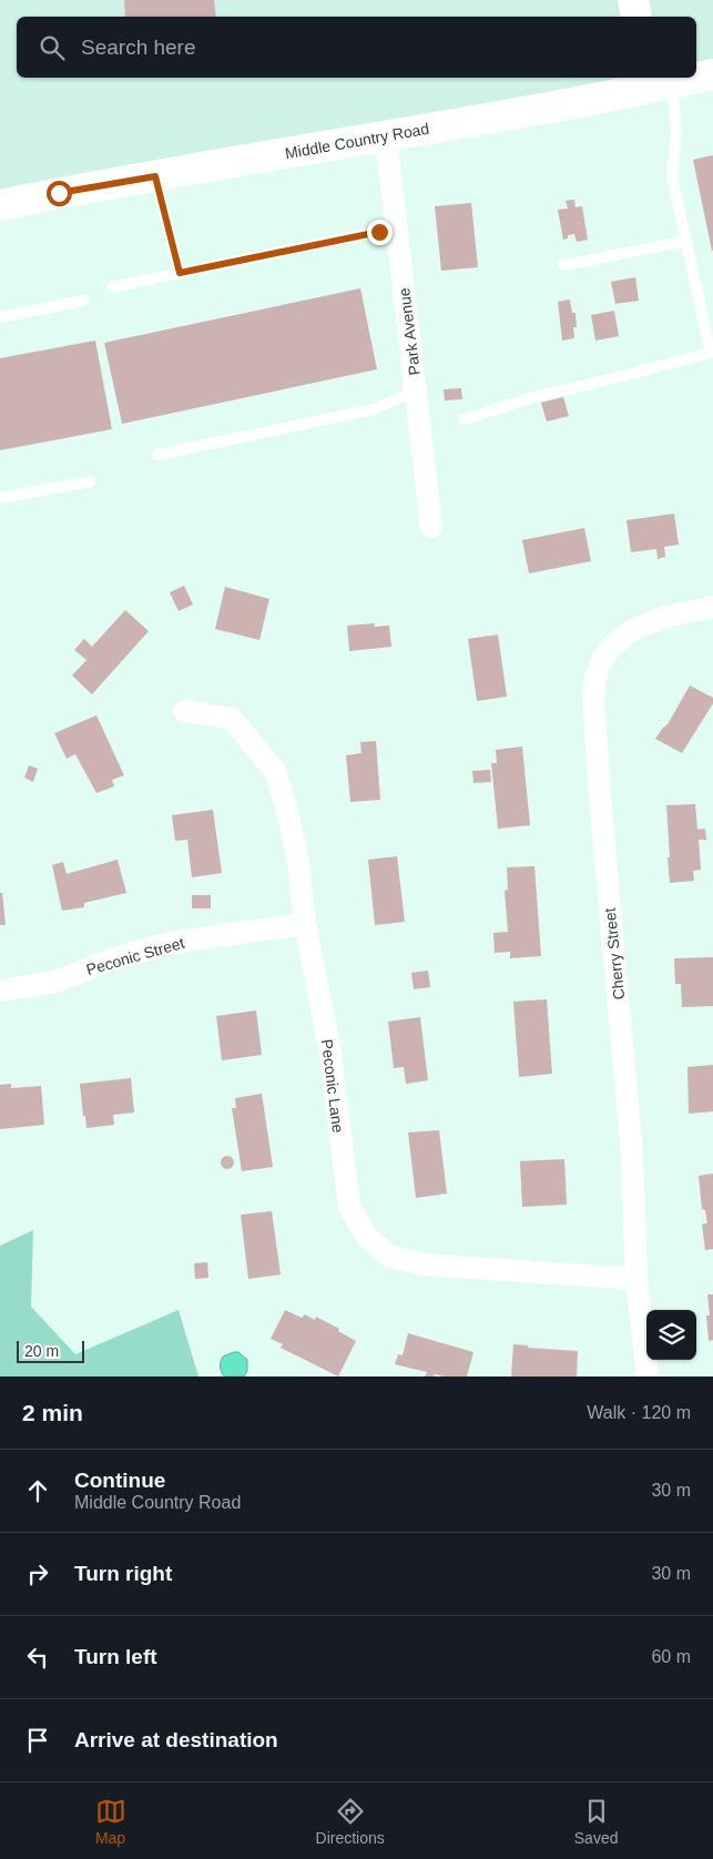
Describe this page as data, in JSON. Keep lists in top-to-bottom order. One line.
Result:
{"streets":{"main road":["Middle Country Road"],"street":["Park Avenue","Cherry Street","Peconic Street","Peconic Lane"]},"crossings":[["Middle Country Road","Park Avenue"],["Cherry Street","Peconic Lane"],["Peconic Street","Peconic Lane"]],"scale_bar":"20 m","page":{"search":"Search here","scale":"20 m","heading":["2 min","Walk · 120 m"],"list":[["Continue","Middle Country Road","30 m"],["Turn right","30 m"],["Turn left","60 m"],"Arrive at destination"],"nav":["Map","Directions","Saved"]}}
